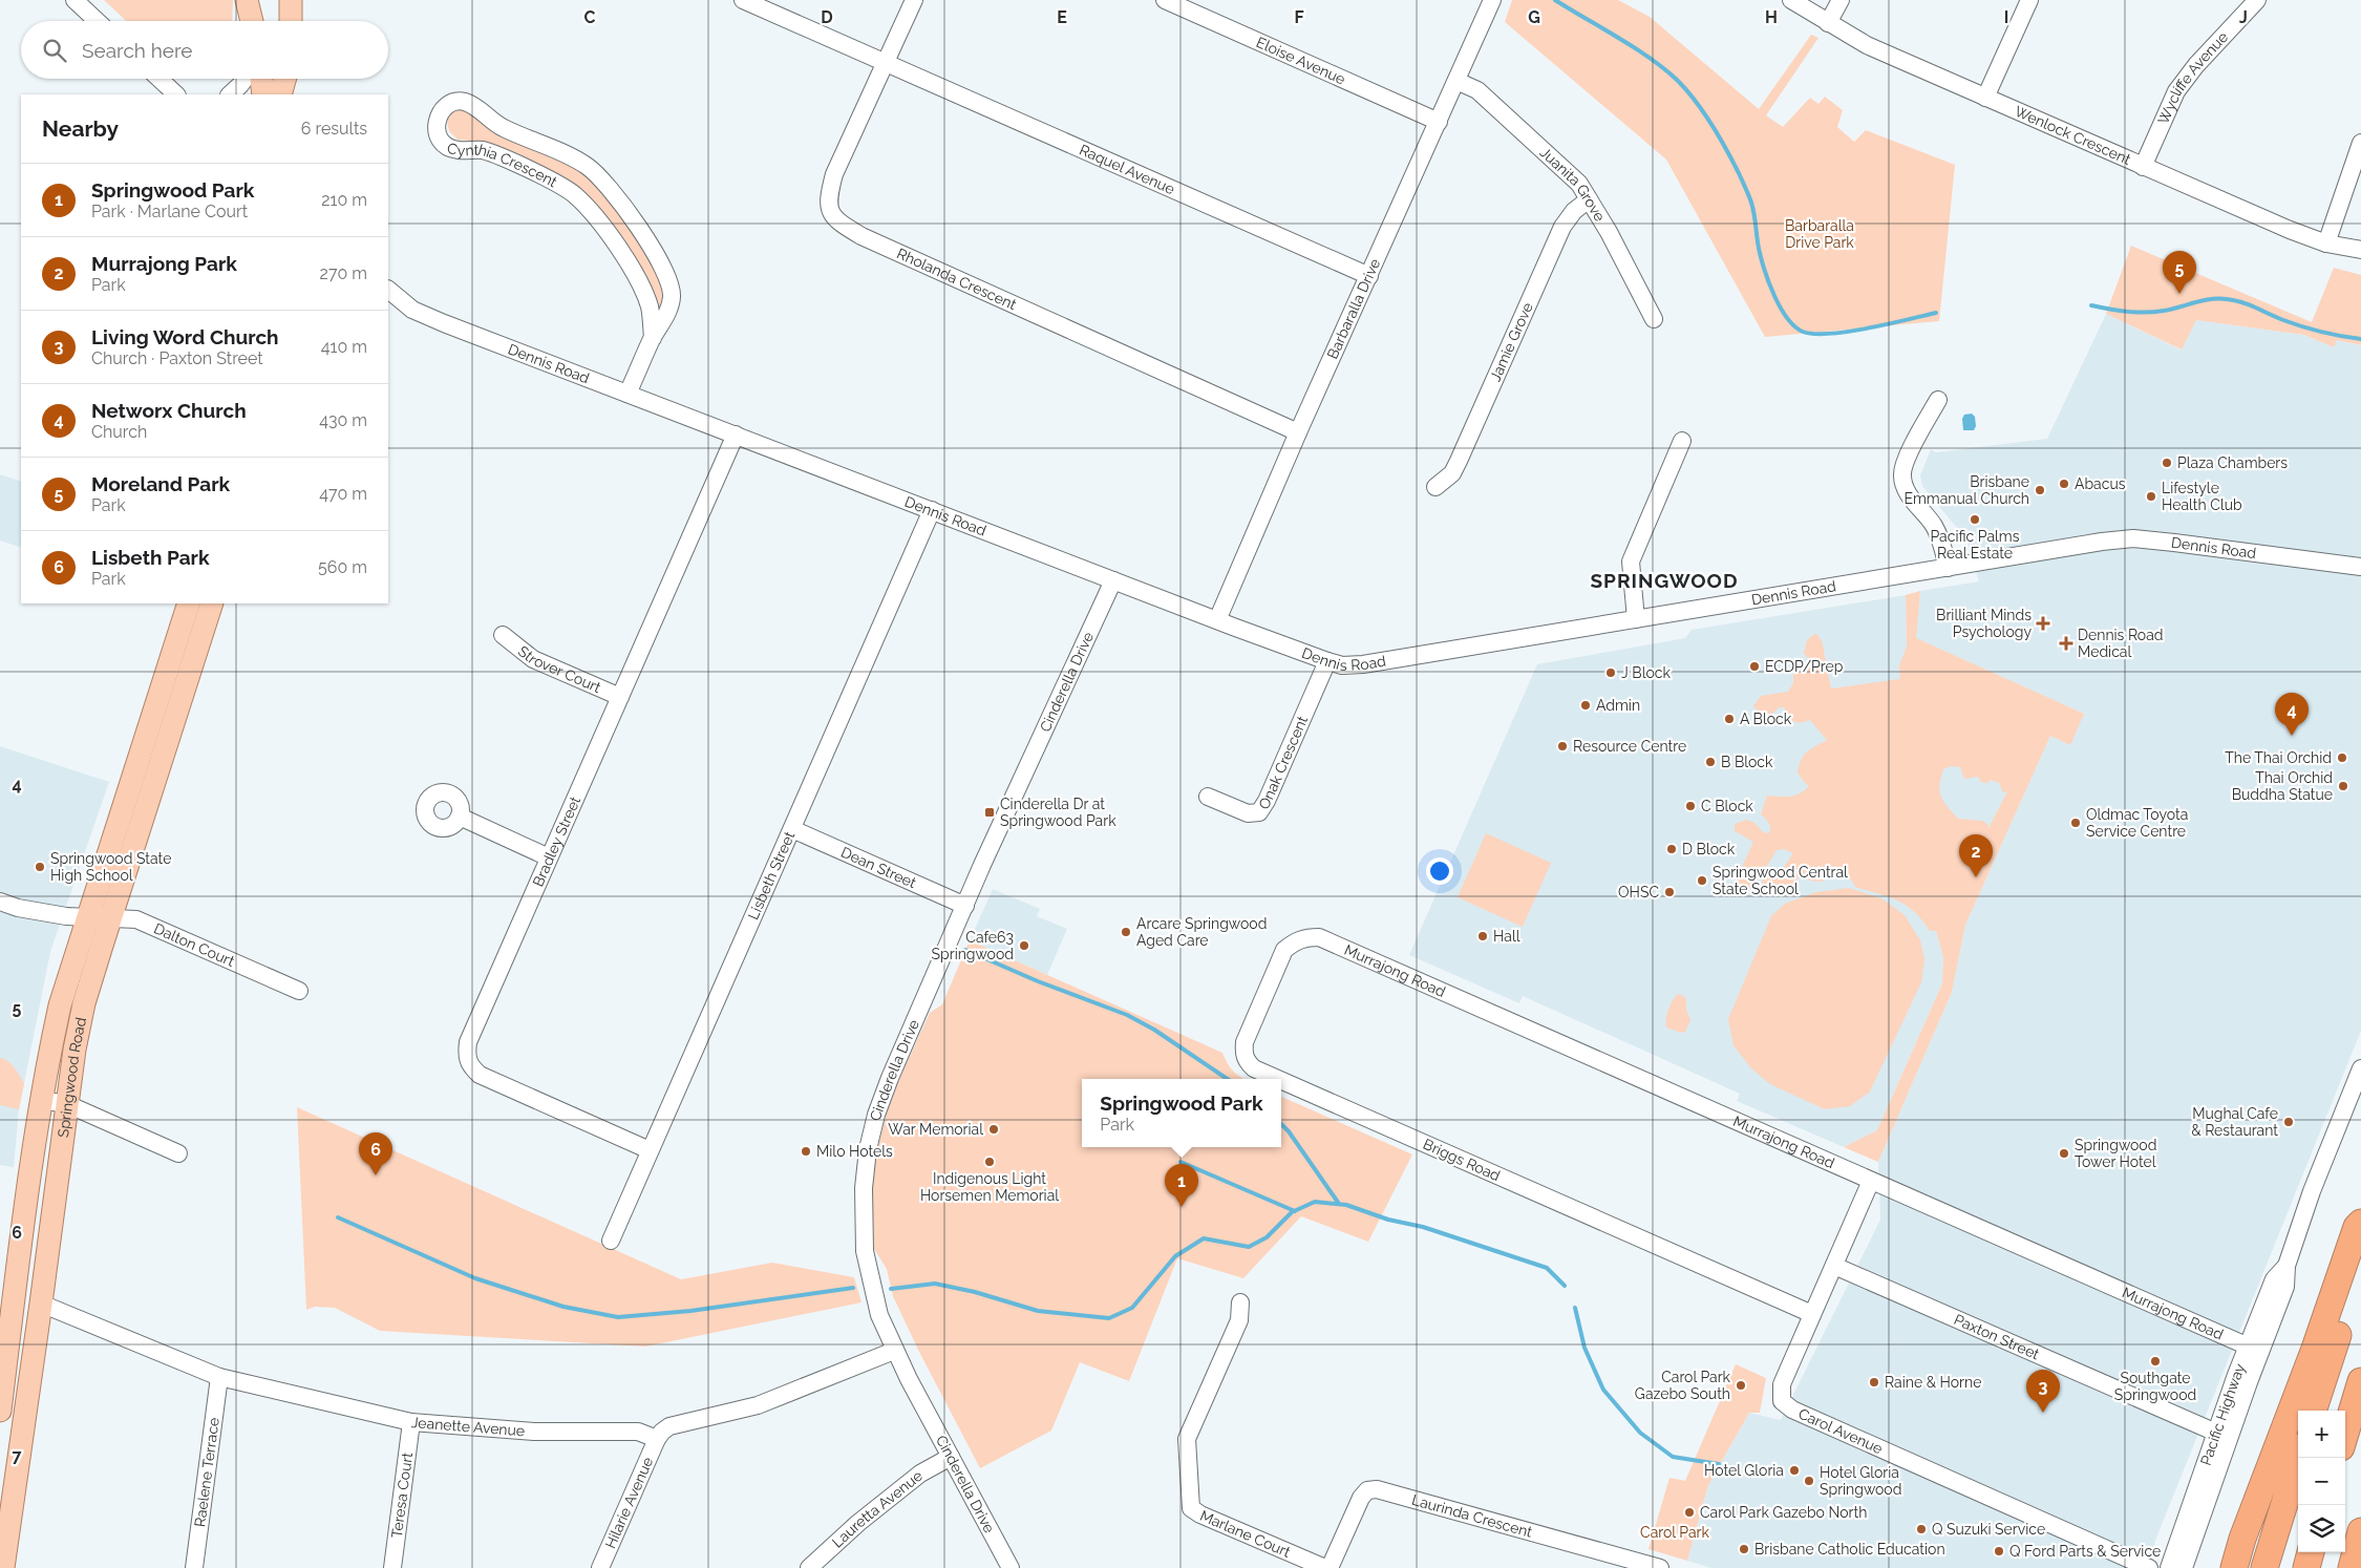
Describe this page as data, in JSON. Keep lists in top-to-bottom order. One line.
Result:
{"streets":{"main road":["Springwood Road"],"street":["Eloise Avenue","Wycliffe Avenue","Wenlock Crescent","Cynthia Crescent","Raquel Avenue","Juanita Grove","Rholanda Crescent","Barbaralla Drive","Jamie Grove","Dennis Road","Strover Court","Cinderella Drive","Onak Crescent","Bradley Street","Dean Street","Lisbeth Street","Dalton Court","Murrajong Road","Briggs Road","Paxton Street","Pacific Highway","Jeanette Avenue","Carol Avenue","Raelene Terrace","Teresa Court","Hilarie Avenue","Lauretta Avenue","Laurinda Crescent","Marlane Court"]},"crossings":[["Eloise Avenue","Barbaralla Drive"],["Wycliffe Avenue","Wenlock Crescent"],["Cynthia Crescent","Dennis Road"],["Raquel Avenue","Rholanda Crescent"],["Raquel Avenue","Barbaralla Drive"],["Juanita Grove","Barbaralla Drive"],["Juanita Grove","Jamie Grove"],["Rholanda Crescent","Barbaralla Drive"],["Barbaralla Drive","Dennis Road"],["Dennis Road","Cinderella Drive"],["Dennis Road","Onak Crescent"],["Dennis Road","Bradley Street"],["Dennis Road","Lisbeth Street"],["Strover Court","Bradley Street"],["Cinderella Drive","Dean Street"],["Cinderella Drive","Lauretta Avenue"],["Bradley Street","Lisbeth Street"],["Dean Street","Lisbeth Street"],["Dalton Court","Springwood Road"],["Murrajong Road","Briggs Road"],["Murrajong Road","Pacific Highway"],["Murrajong Road","Carol Avenue"],["Springwood Road","Jeanette Avenue"],["Briggs Road","Carol Avenue"],["Paxton Street","Pacific Highway"],["Paxton Street","Carol Avenue"],["Jeanette Avenue","Raelene Terrace"],["Jeanette Avenue","Teresa Court"],["Jeanette Avenue","Hilarie Avenue"],["Laurinda Crescent","Marlane Court"]],"districts":["SPRINGWOOD"],"parks":["Barbaralla Drive Park","Carol Park"],"places":{"other":["Plaza Chambers","Abacus","Brisbane Emmanual Church","Lifestyle Health Club","Pacific Palms Real Estate","ECDP/Prep","J Block","Admin","A Block","Resource Centre","The Thai Orchid","B Block","Thai Orchid Buddha Statue","C Block","Oldmac Toyota Service Centre","D Block","Springwood State High School","Springwood Central State School","OHSC","Arcare Springwood Aged Care","Hall","Cafe63 Springwood","Mughal Cafe & Restaurant","War Memorial","Milo Hotels","Springwood Tower Hotel","Indigenous Light Horsemen Memorial","Southgate Springwood","Raine & Horne","Carol Park Gazebo South","Hotel Gloria","Hotel Gloria Springwood","Carol Park Gazebo North","Q Suzuki Service","Brisbane Catholic Education","Q Ford Parts & Service"],"health":["Brilliant Minds Psychology","Dennis Road Medical"],"transit":["Cinderella Dr at Springwood Park"]},"page":{"search":"Search here","heading":["Nearby","6 results"],"list":[{"mark":"1","name":"Springwood Park","note":"Park · Marlane Court","value":"210 m"},{"mark":"2","name":"Murrajong Park","note":"Park","value":"270 m"},{"mark":"3","name":"Living Word Church","note":"Church · Paxton Street","value":"410 m"},{"mark":"4","name":"Networx Church","note":"Church","value":"430 m"},{"mark":"5","name":"Moreland Park","note":"Park","value":"470 m"},{"mark":"6","name":"Lisbeth Park","note":"Park","value":"560 m"}],"pins":["5","4","2","6","1","3"],"popup":["Springwood Park","Park"],"map_buttons":["+","−"]},"grid":{"columns":["C","D","E","F","G","H","I","J"],"rows":["4","5","6","7"]}}
